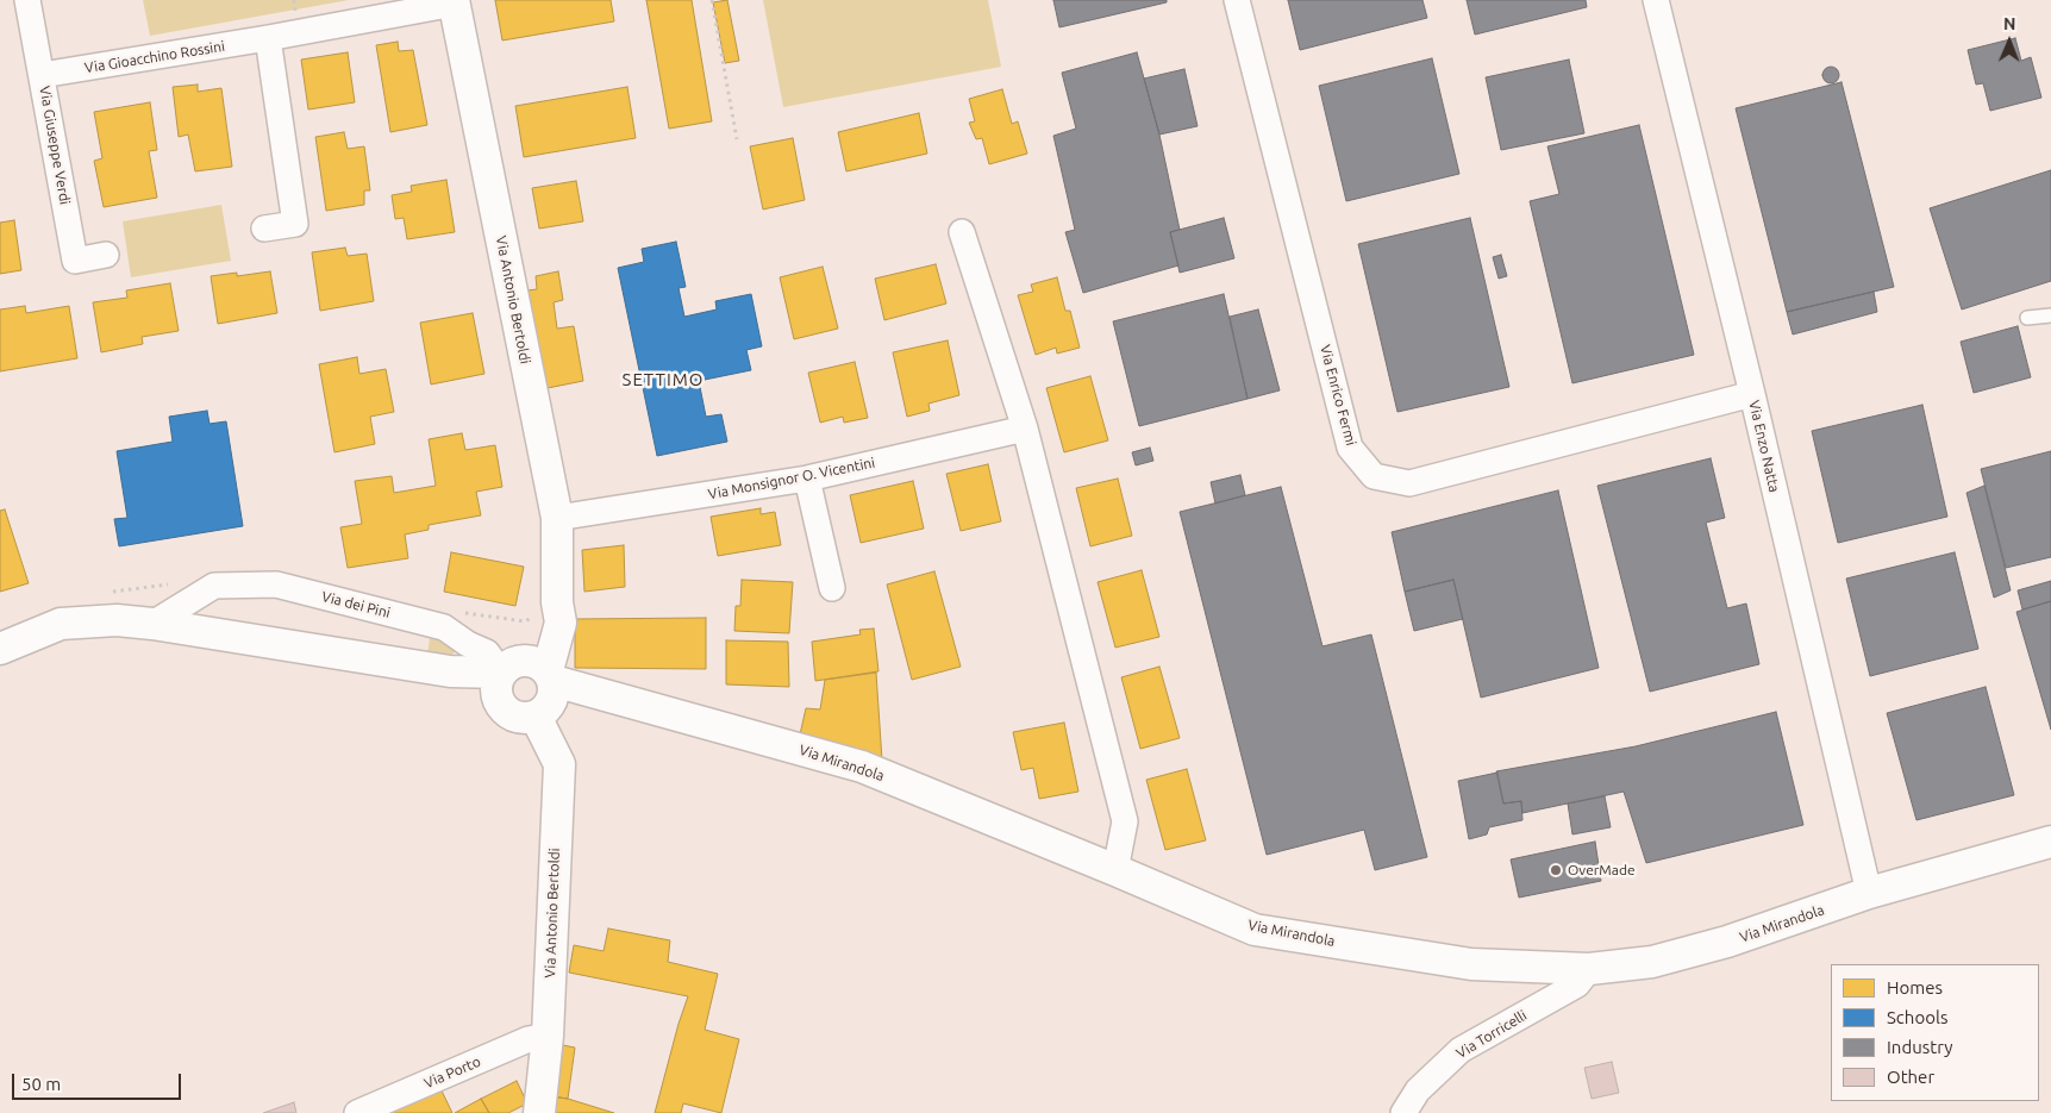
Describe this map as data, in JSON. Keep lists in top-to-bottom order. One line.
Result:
{"streets":{"street":["Via Gioacchino Rossini","Via Giuseppe Verdi","Via Antonio Bertoldi","Via Enrico Fermi","Via Enzo Natta","Via Monsignor O. Vicentini","Via dei Pini","Via Mirandola","Via Torricelli","Via Porto"]},"crossings":[["Via Gioacchino Rossini","Via Giuseppe Verdi"],["Via Gioacchino Rossini","Via Antonio Bertoldi"],["Via Antonio Bertoldi","Via Monsignor O. Vicentini"],["Via Antonio Bertoldi","Via dei Pini"],["Via Antonio Bertoldi","Via Mirandola"],["Via Antonio Bertoldi","Via Porto"],["Via Enrico Fermi","Via Enzo Natta"],["Via Enzo Natta","Via Mirandola"],["Via dei Pini","Via Mirandola"],["Via Mirandola","Via Torricelli"]],"districts":["SETTIMO"],"places":["OverMade"],"legend":["Homes","Schools","Industry","Other"],"scale_bar":"50 m","north":"top"}
